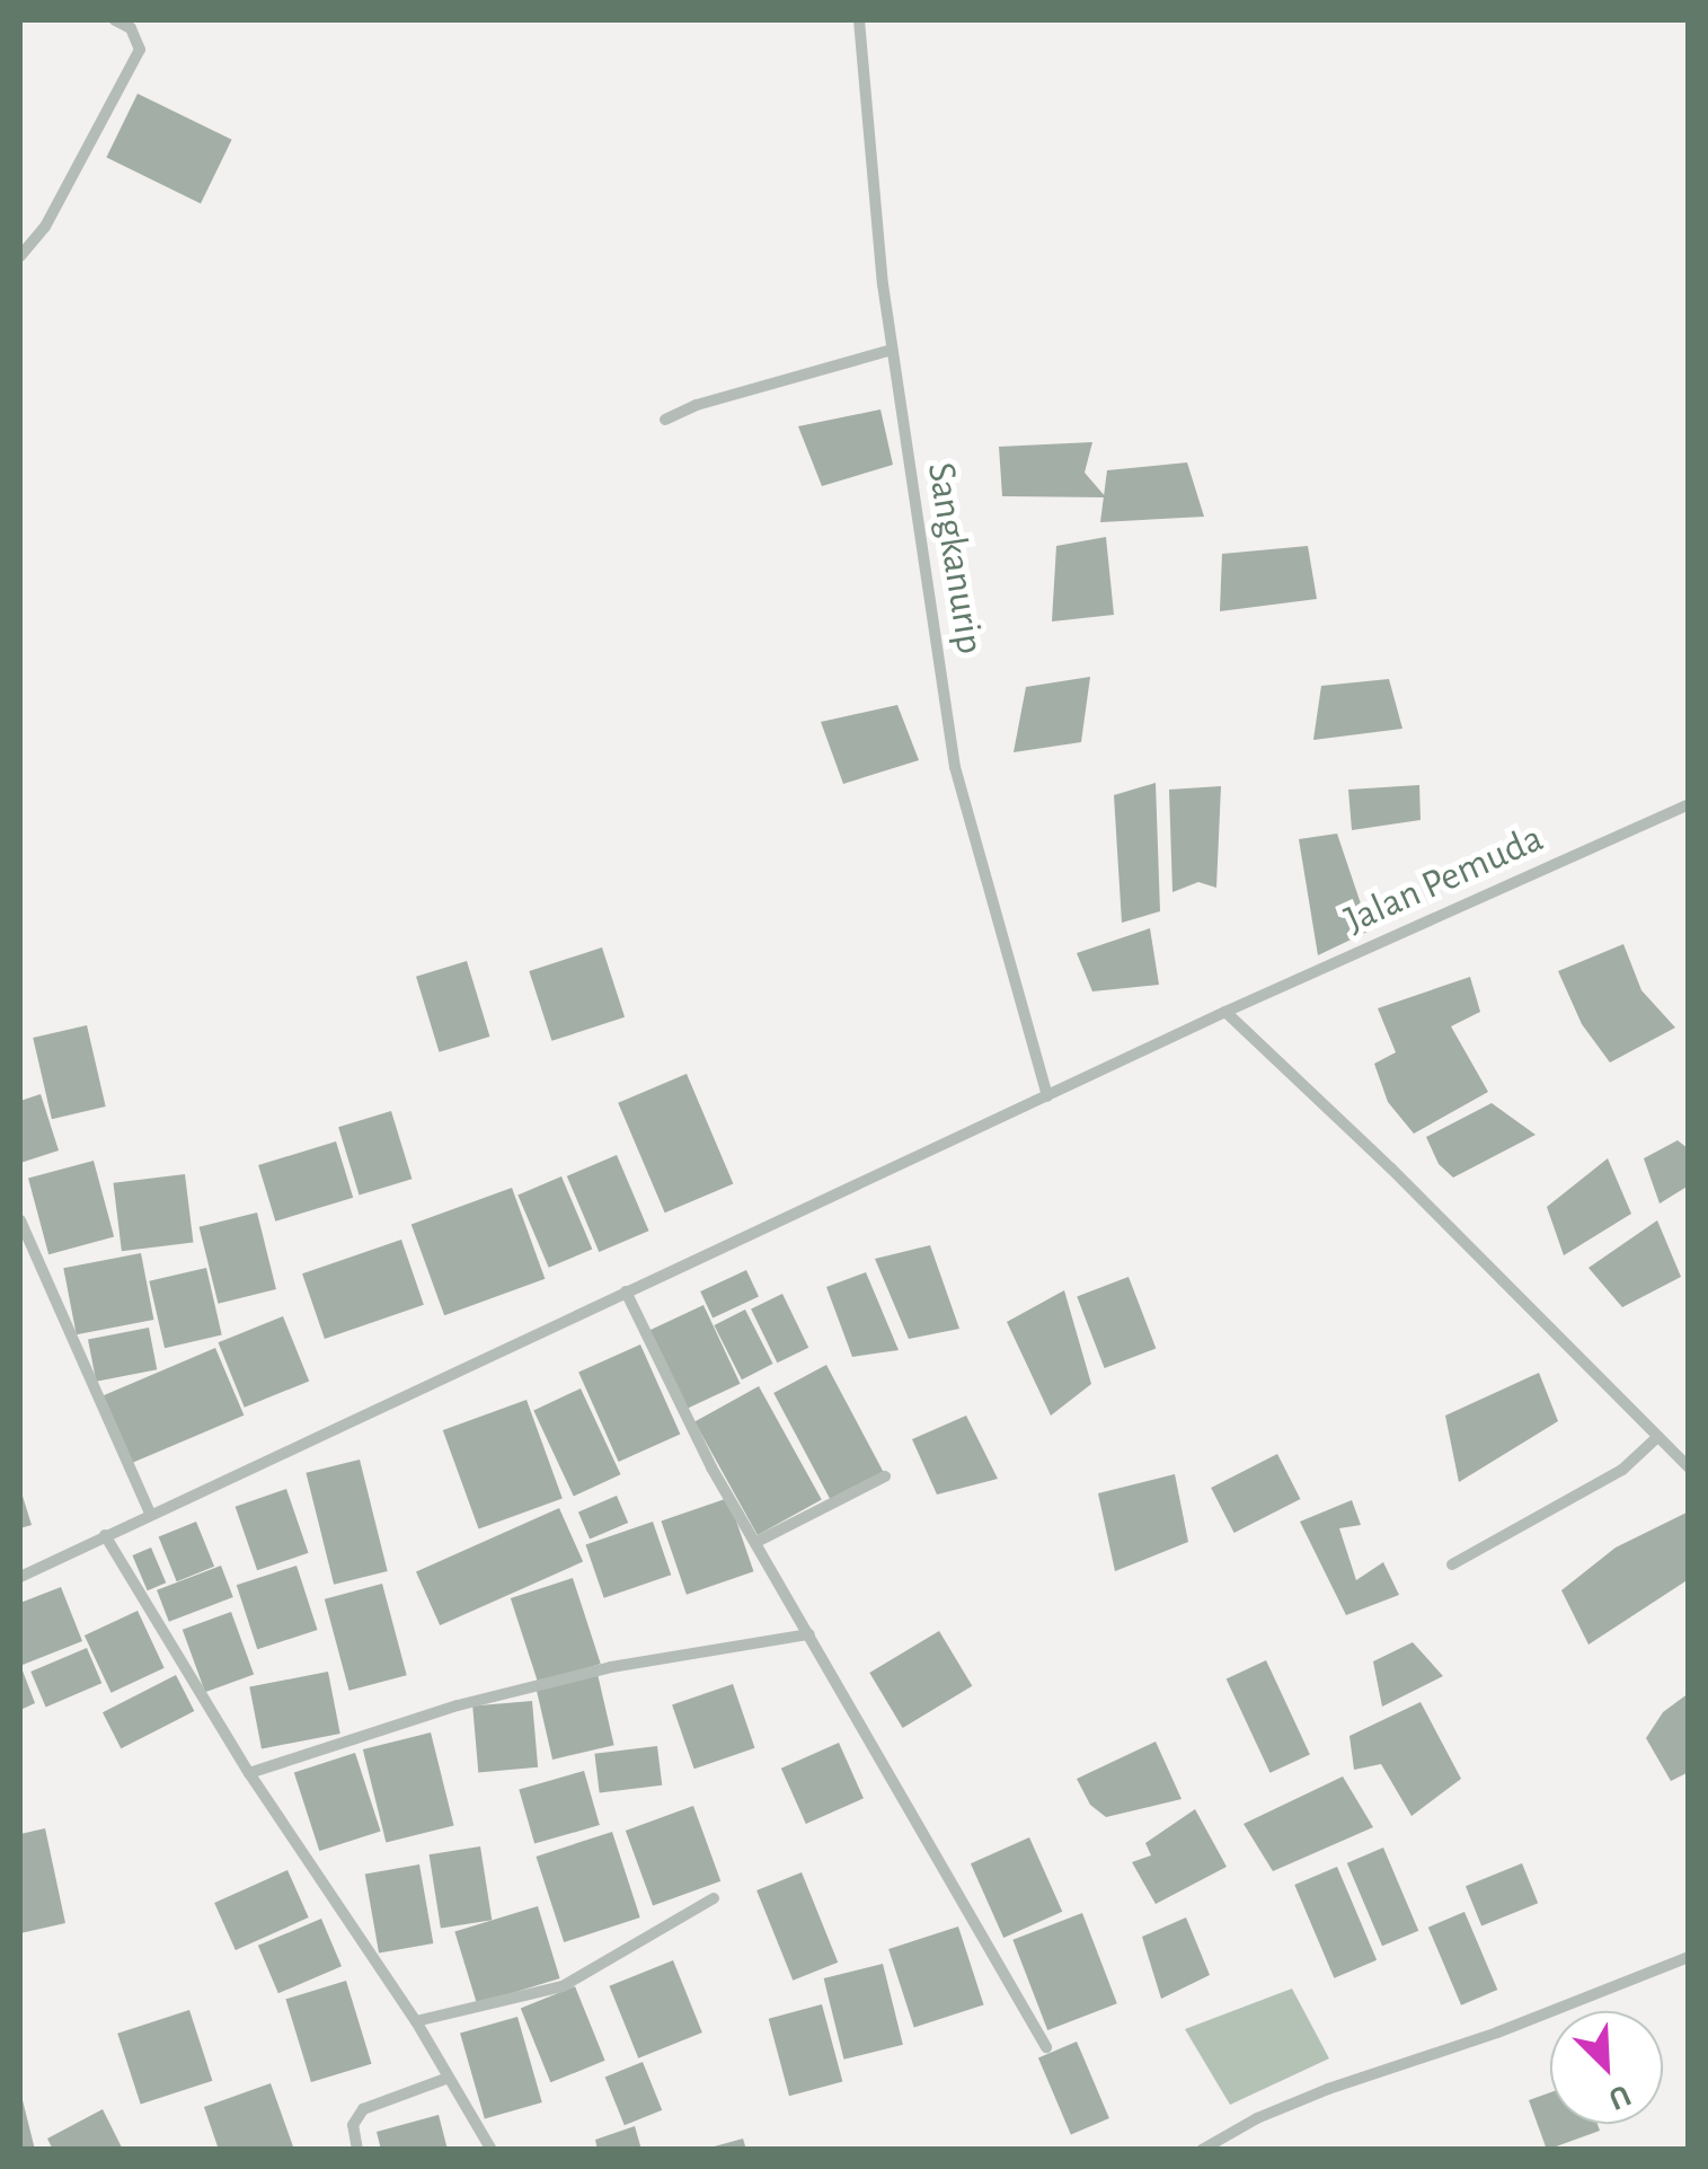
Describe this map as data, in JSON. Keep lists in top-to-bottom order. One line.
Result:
{"streets":{"street":["Sangkanurip","Jalan Pemuda"]},"crossings":[["Sangkanurip","Jalan Pemuda"]],"north":"bottom right"}
